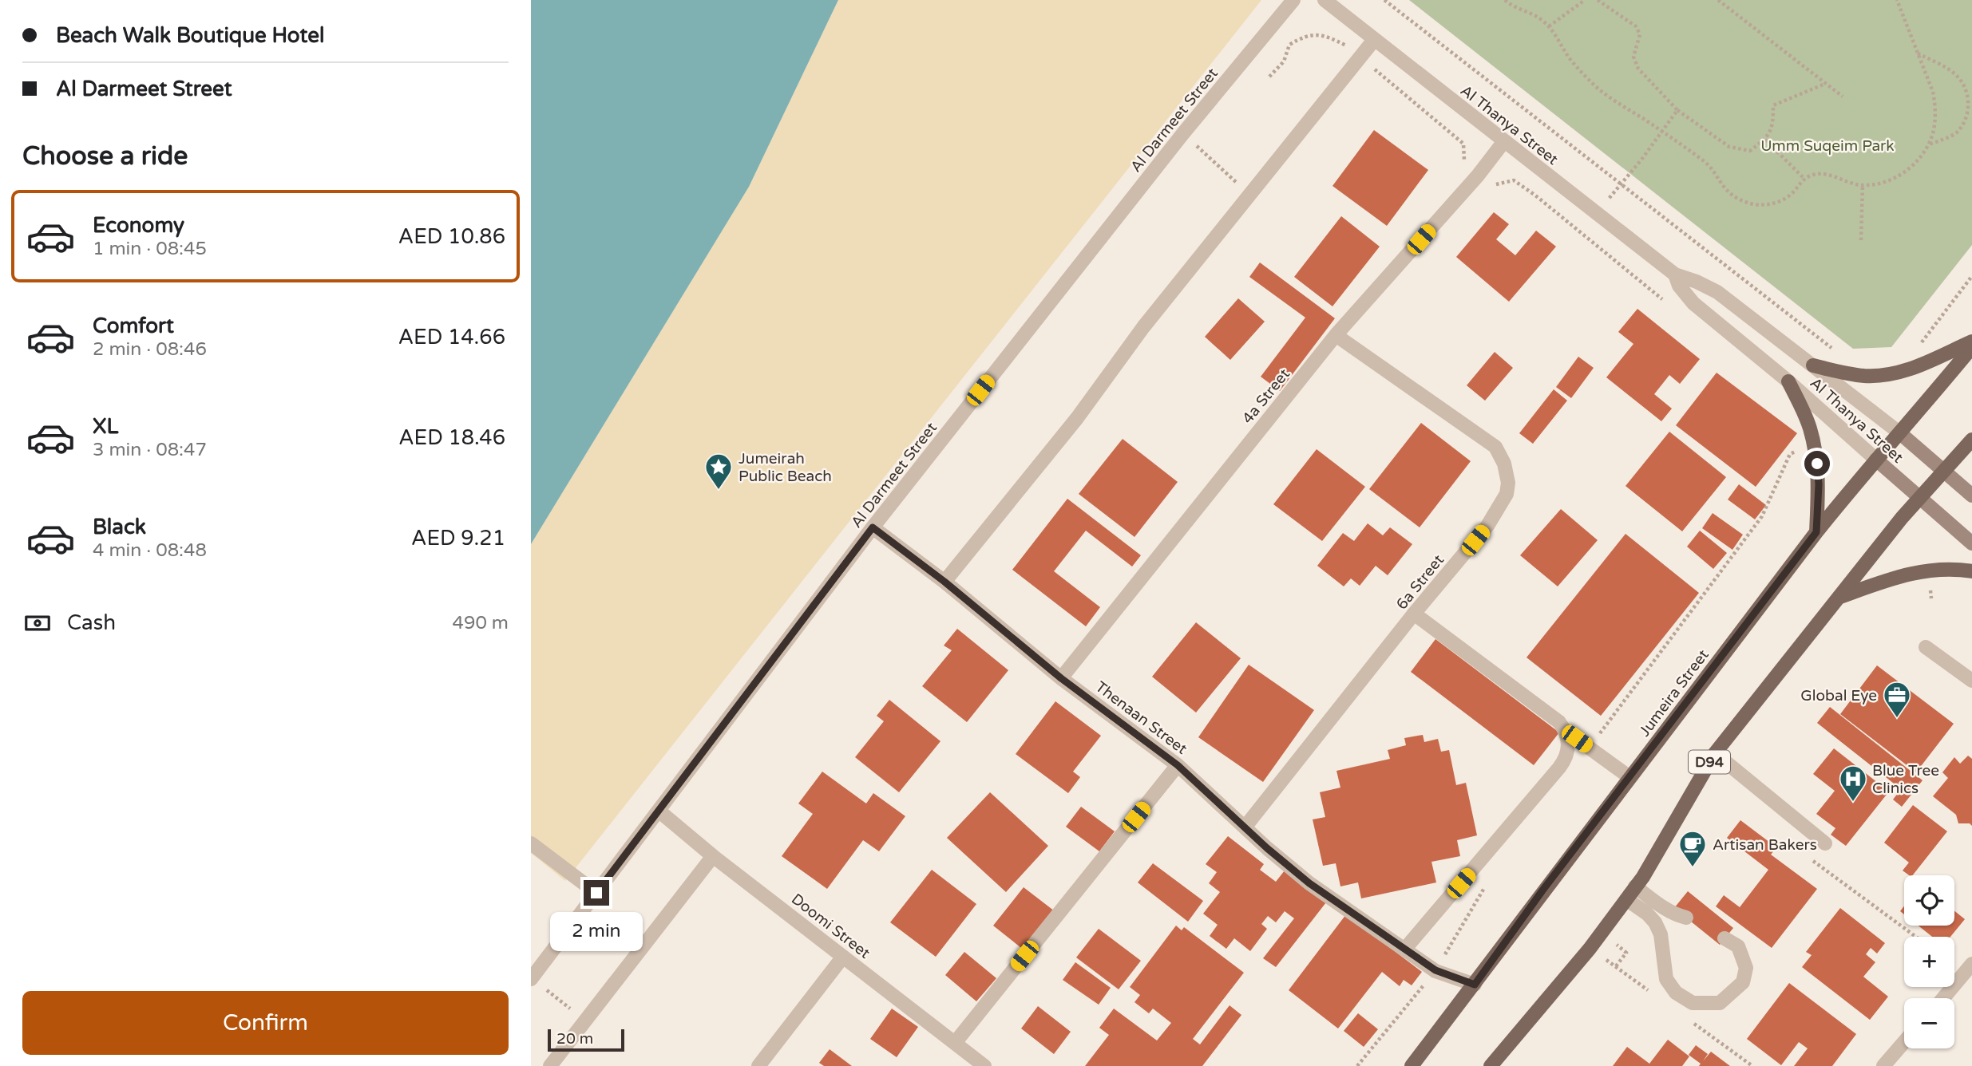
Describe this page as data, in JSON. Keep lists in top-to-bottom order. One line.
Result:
{"streets":{"main road":["Al Thanya Street","Jumeira Street","D94"],"street":["Al Darmeet Street","4a Street","6a Street","Thenaan Street","Doomi Street"]},"crossings":[["Al Darmeet Street","Thenaan Street"],["Al Darmeet Street","Doomi Street"],["Al Thanya Street","4a Street"],["Al Thanya Street","Jumeira Street"],["Al Thanya Street","D94"],["4a Street","6a Street"],["4a Street","Thenaan Street"],["6a Street","Thenaan Street"],["Jumeira Street","Thenaan Street"]],"parks":["Umm Suqeim Park"],"places":{"place":["Jumeirah Public Beach"],"office":["Global Eye"],"hospital":["Blue Tree Clinics"],"cafe":["Artisan Bakers"]},"scale_bar":"20 m","page":{"banner":["Beach Walk Boutique Hotel","Al Darmeet Street"],"heading":"Choose a ride","list":[{"name":"Economy","note":"1 min · 08:45","value":"AED 10.86"},{"name":"Comfort","note":"2 min · 08:46","value":"AED 14.66"},{"name":"XL","note":"3 min · 08:47","value":"AED 18.46"},{"name":"Black","note":"4 min · 08:48","value":"AED 9.21"}],"pay":["Cash","490 m"],"map_buttons":["+","−"],"bubble":"2 min","buttons":"Confirm","scale":"20 m"}}
